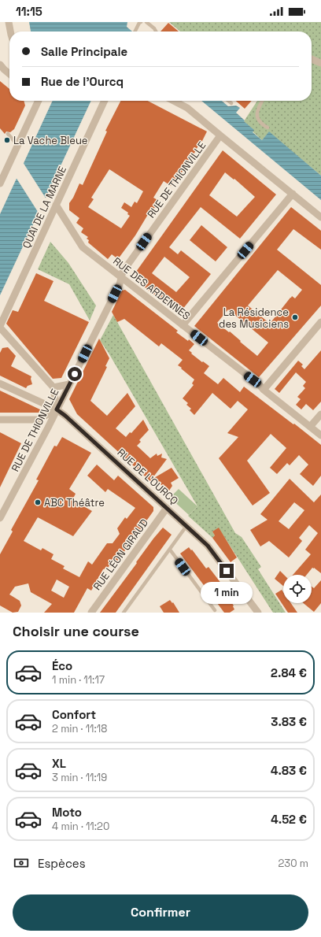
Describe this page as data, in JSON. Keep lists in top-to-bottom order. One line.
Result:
{"streets":{"street":["RUE DE THIONVILLE","QUAI DE LA MARNE","RUE DES ARDENNES","RUE DE L'OURCQ","RUE LÉON GIRAUD"]},"crossings":[["RUE DE THIONVILLE","RUE DES ARDENNES"],["RUE DE THIONVILLE","RUE DE L'OURCQ"],["QUAI DE LA MARNE","RUE DES ARDENNES"],["RUE DE L'OURCQ","RUE LÉON GIRAUD"]],"places":["La Vache Bleue","La Résidence des Musiciens","ABC Théâtre"],"page":{"status":"11:15","banner":["Salle Principale","Rue de l'Ourcq"],"bubble":"1 min","heading":"Choisir une course","list":[{"name":"Éco","note":"1 min · 11:17","value":"2.84 €"},{"name":"Confort","note":"2 min · 11:18","value":"3.83 €"},{"name":"XL","note":"3 min · 11:19","value":"4.83 €"},{"name":"Moto","note":"4 min · 11:20","value":"4.52 €"}],"pay":["Espèces","230 m"],"buttons":"Confirmer"}}
